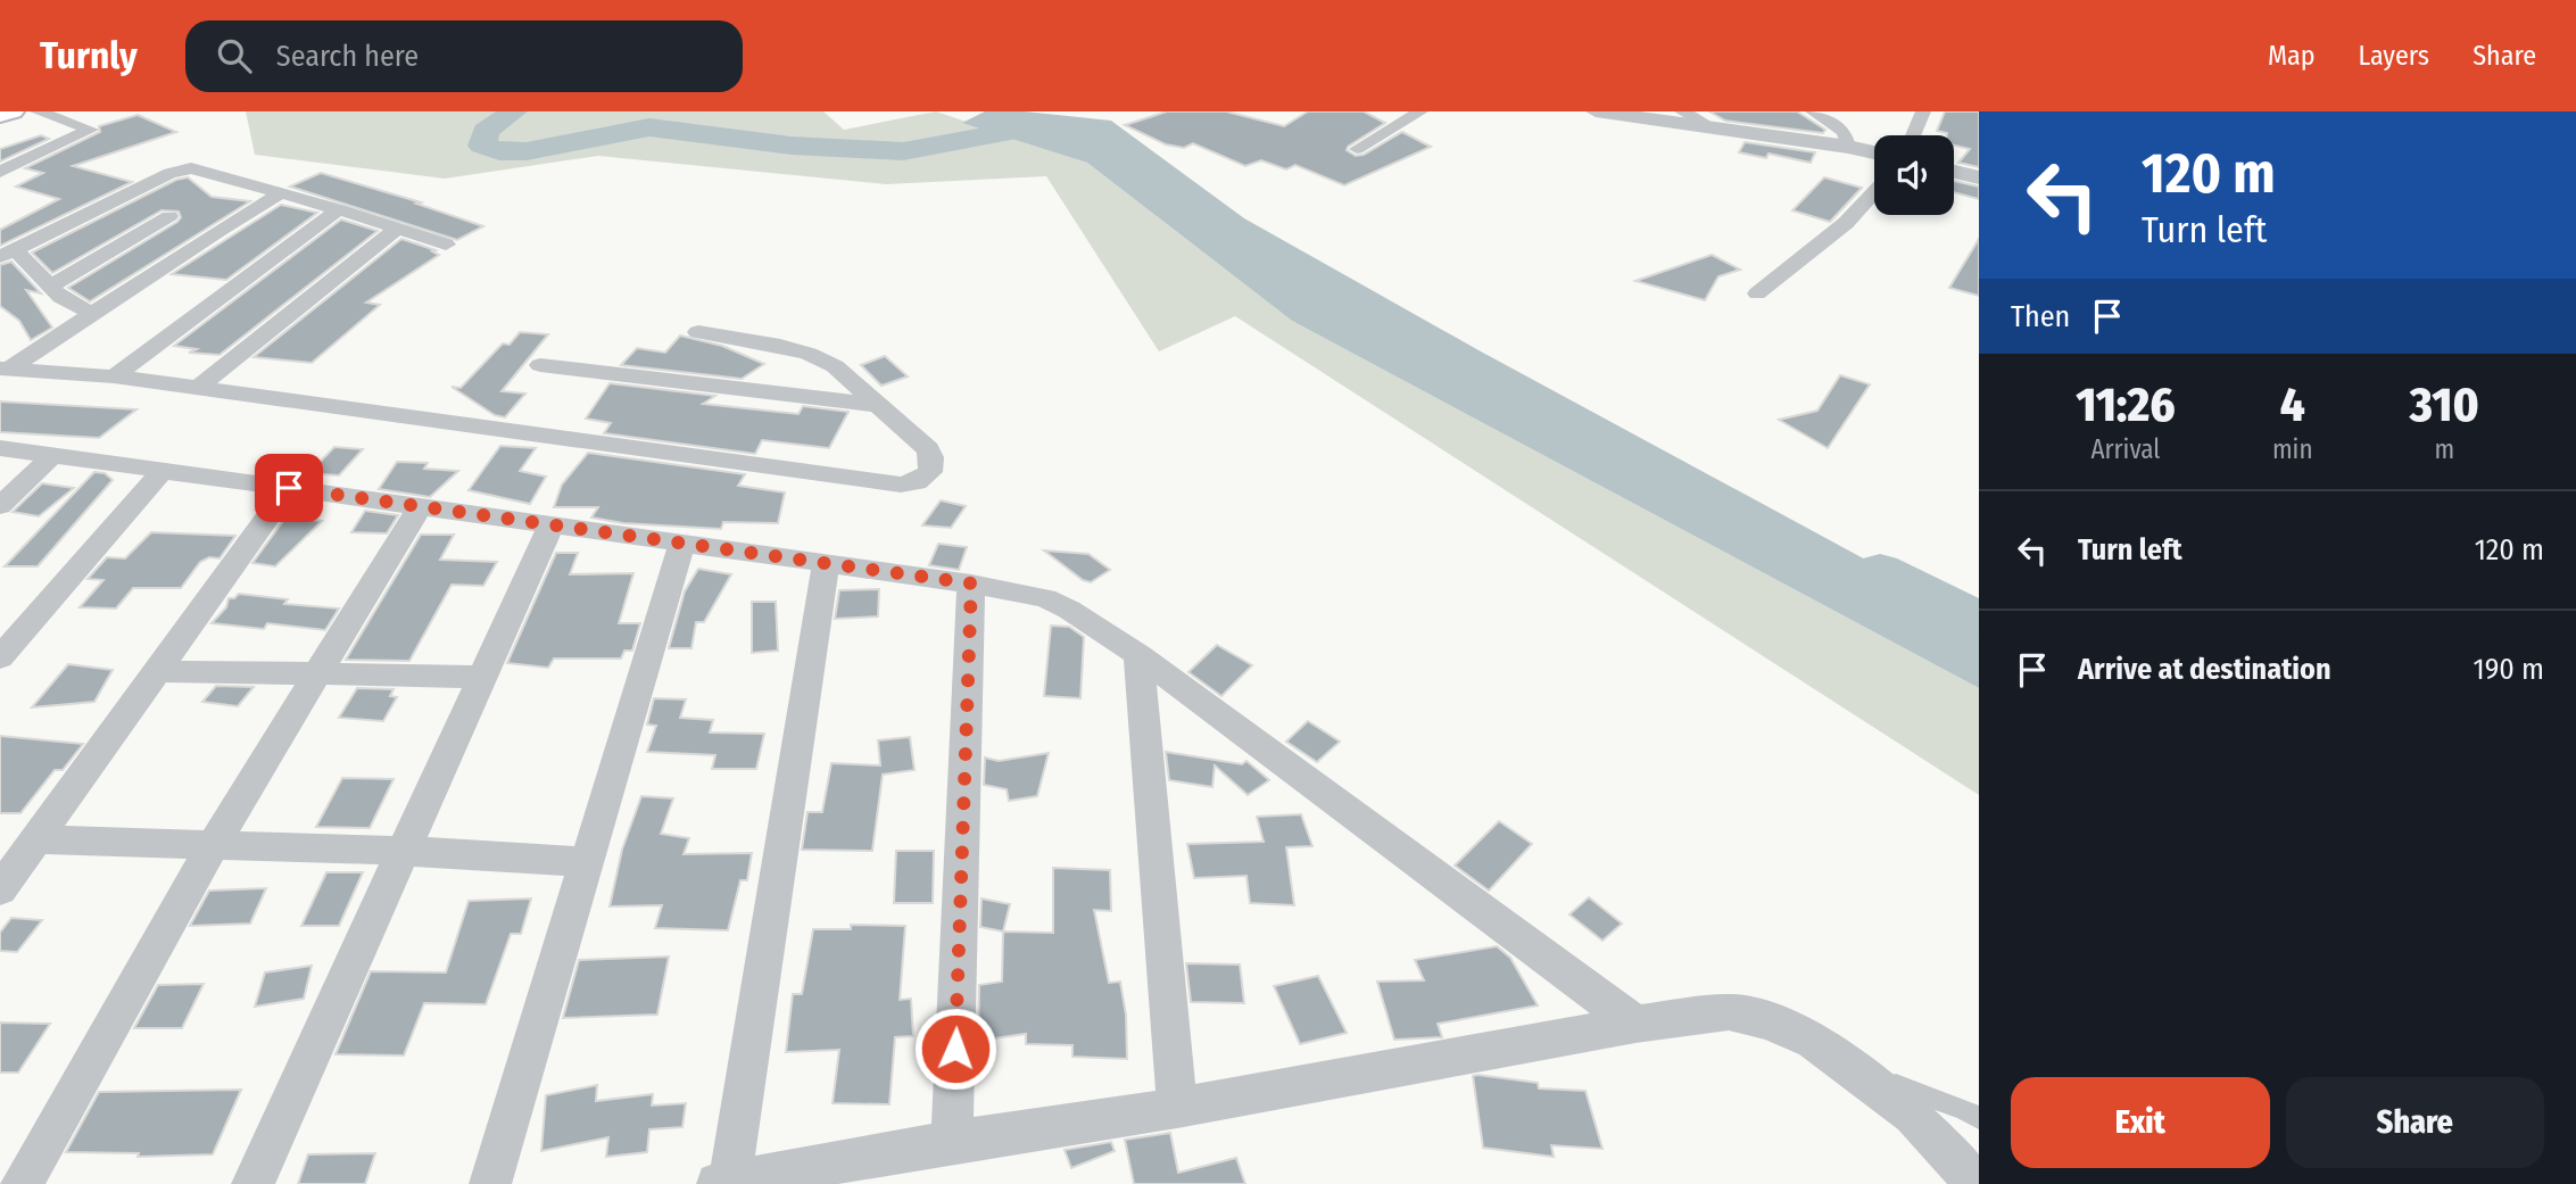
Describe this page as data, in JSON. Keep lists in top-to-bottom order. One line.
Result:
{"page":{"header":"Turnly","search":"Search here","nav":["Map","Layers","Share"],"turn":["120 m","Turn left"],"then":"Then","eta":["11:26","Arrival","4","min","310","m"],"list":[{"name":"Turn left","value":"120 m"},{"name":"Arrive at destination","value":"190 m"}],"buttons":["Exit","Share"]}}
